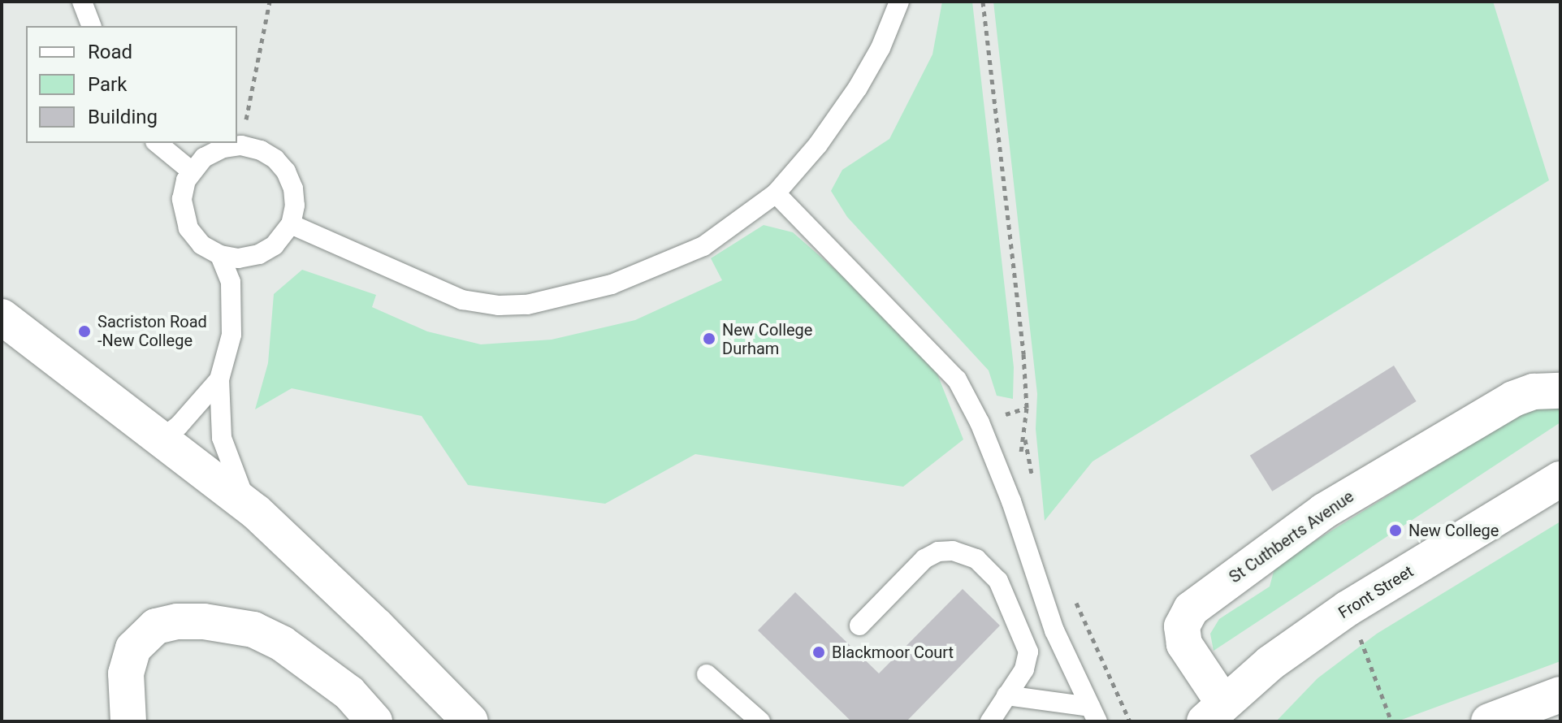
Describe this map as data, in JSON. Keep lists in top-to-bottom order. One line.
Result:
{"streets":{"street":["St Cuthberts Avenue","Front Street"]},"crossings":[["St Cuthberts Avenue","Front Street"]],"places":["Sacriston Road -New College","New College Durham","New College","Blackmoor Court"],"legend":["Road","Park","Building"]}
